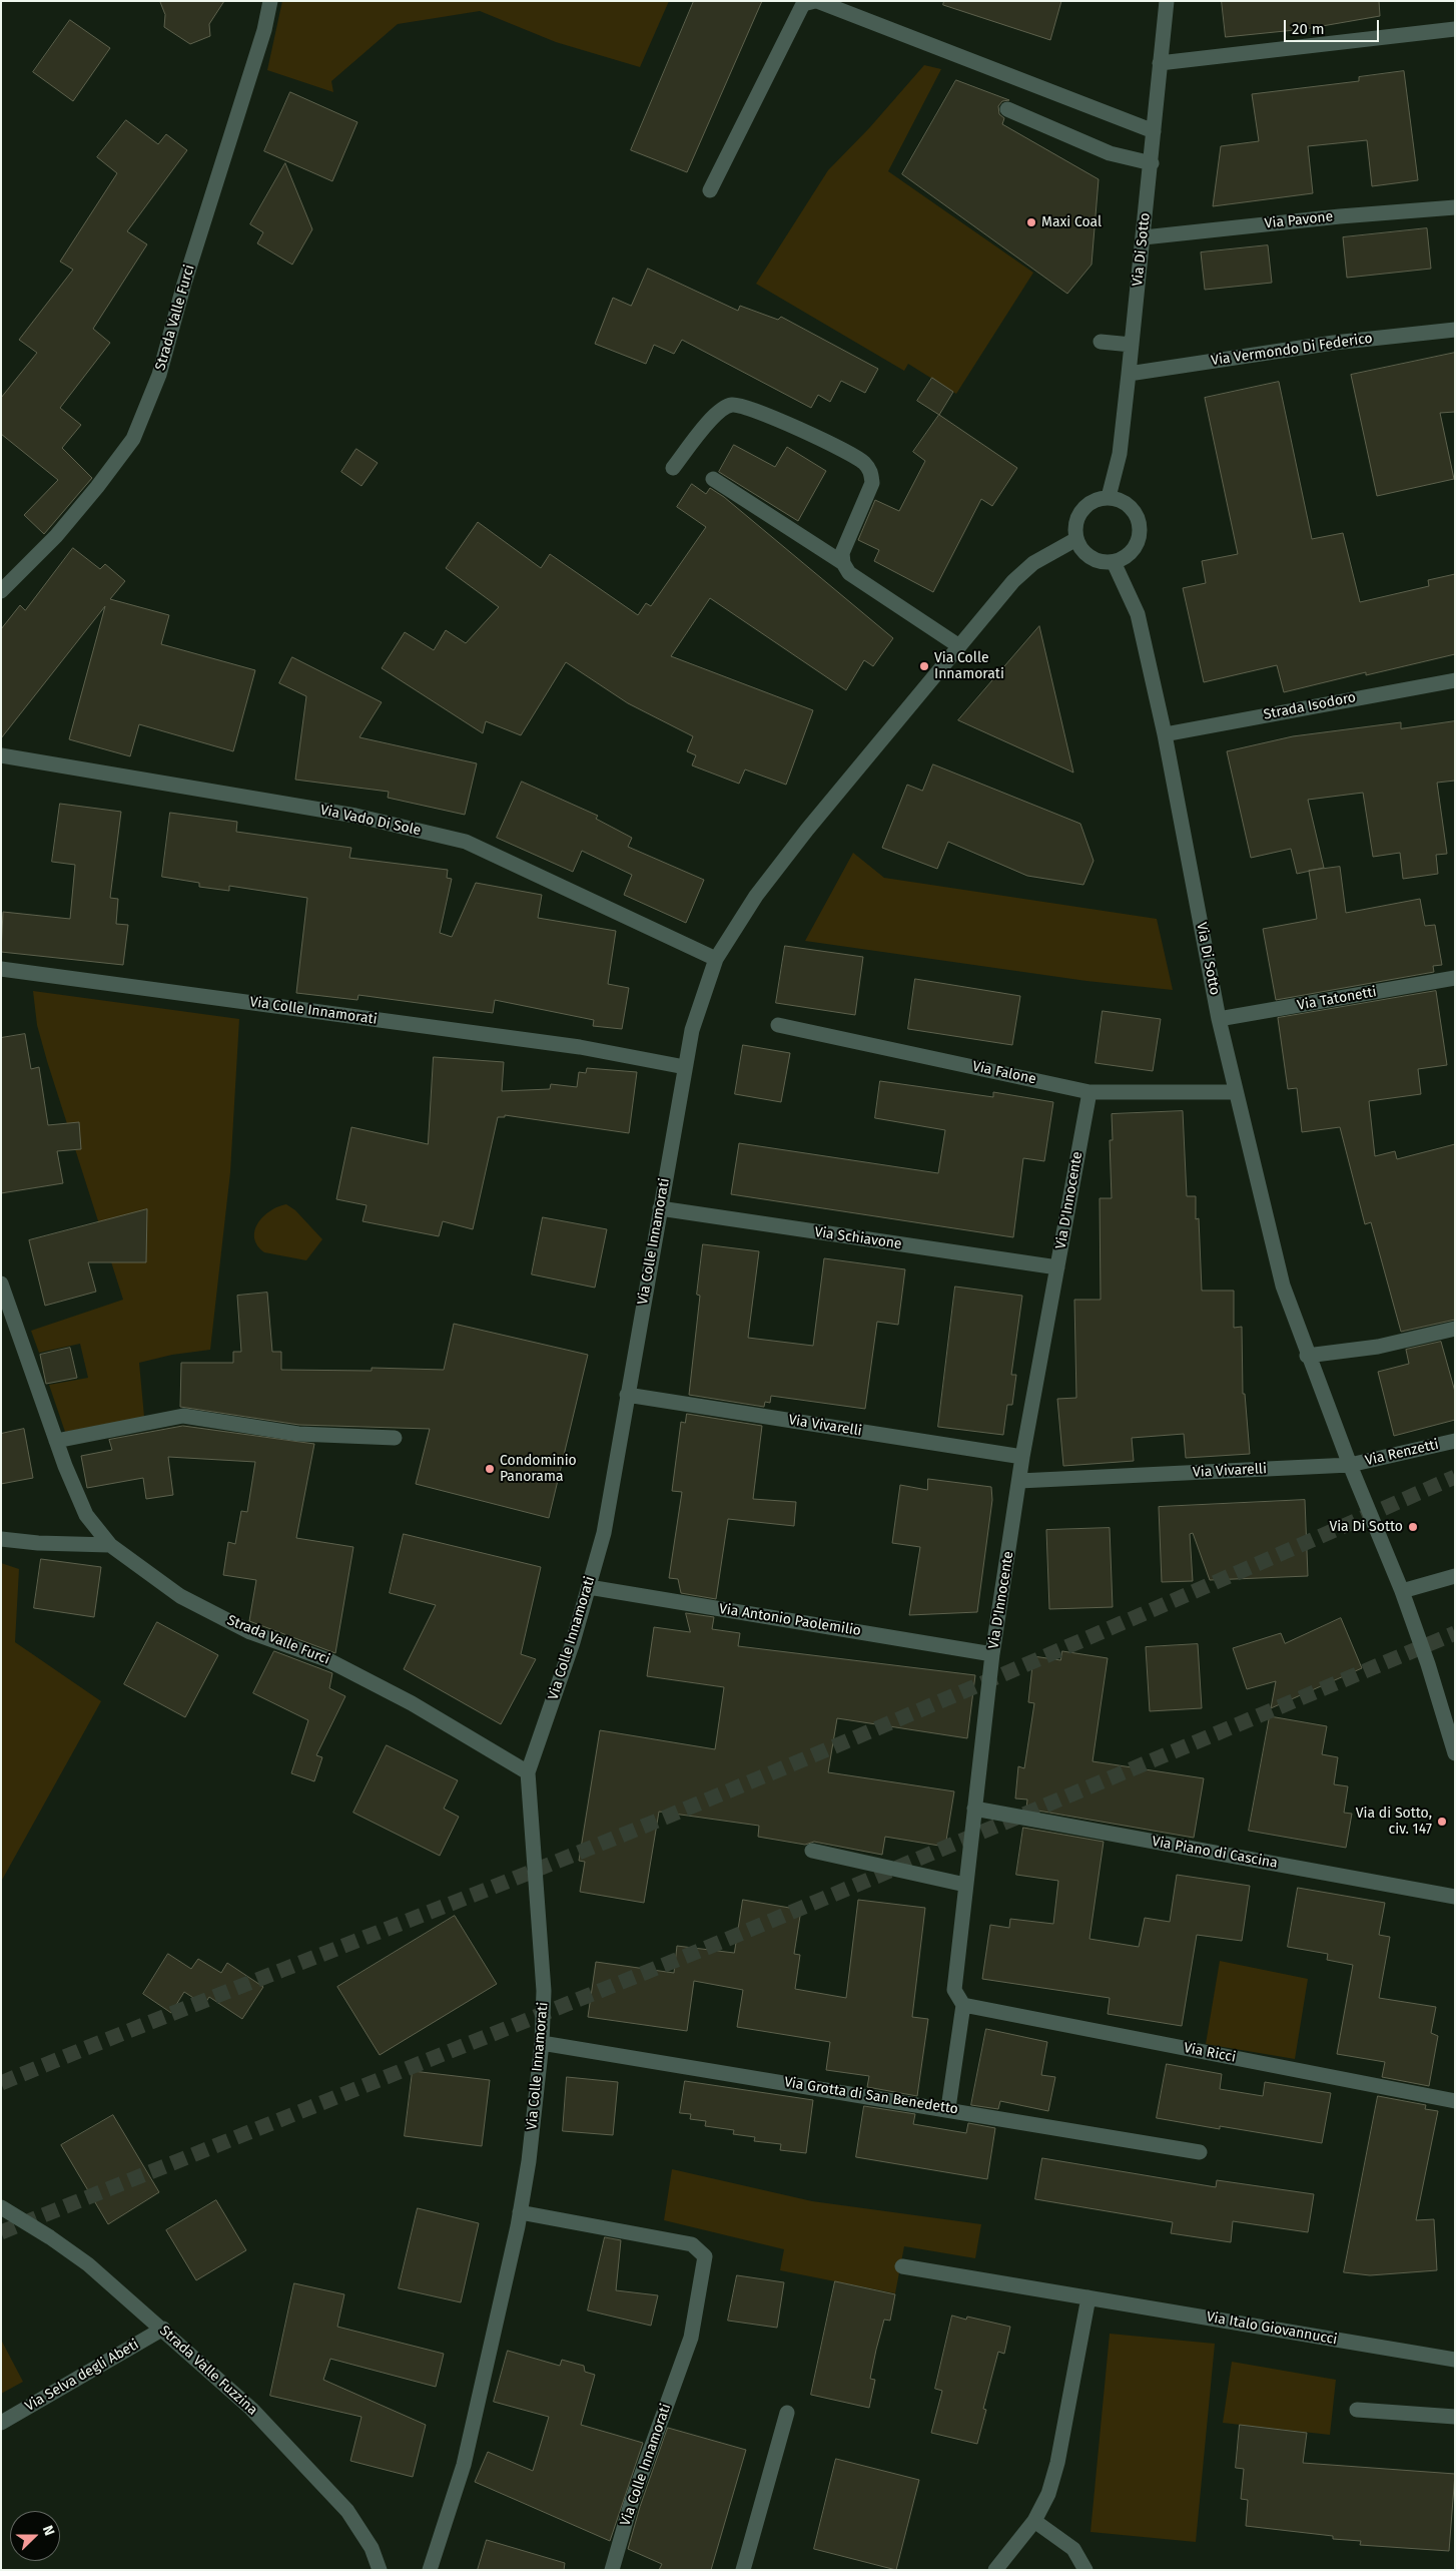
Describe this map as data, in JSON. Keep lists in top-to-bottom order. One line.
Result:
{"streets":{"street":["Via Pavone","Via Di Sotto","Strada Valle Furci","Via Vermondo Di Federico","Strada Isodoro","Via Vado Di Sole","Via Tatonetti","Via Colle Innamorati","Via Falone","Via D'Innocente","Via Schiavone","Via Vivarelli","Via Renzetti","Via Antonio Paolemilio","Via Piano di Cascina","Via Ricci","Via Grotta di San Benedetto","Via Italo Giovannucci","Strada Valle Fuzzina","Via Selva degli Abeti"]},"crossings":[["Via Pavone","Via Di Sotto"],["Via Di Sotto","Via Vermondo Di Federico"],["Via Di Sotto","Strada Isodoro"],["Via Di Sotto","Via Tatonetti"],["Via Di Sotto","Via Colle Innamorati"],["Via Di Sotto","Via Falone"],["Via Di Sotto","Via Vivarelli"],["Via Di Sotto","Via Renzetti"],["Strada Valle Furci","Via Colle Innamorati"],["Via Vado Di Sole","Via Colle Innamorati"],["Via Colle Innamorati","Via Schiavone"],["Via Colle Innamorati","Via Vivarelli"],["Via Colle Innamorati","Via Antonio Paolemilio"],["Via Colle Innamorati","Via Grotta di San Benedetto"],["Via Falone","Via D'Innocente"],["Via D'Innocente","Via Schiavone"],["Via D'Innocente","Via Vivarelli"],["Via D'Innocente","Via Antonio Paolemilio"],["Via D'Innocente","Via Piano di Cascina"],["Via D'Innocente","Via Ricci"],["Via D'Innocente","Via Grotta di San Benedetto"],["Via Vivarelli","Via Renzetti"],["Strada Valle Fuzzina","Via Selva degli Abeti"]],"places":["Maxi Coal","Via Colle Innamorati","Condominio Panorama","Via Di Sotto","Via di Sotto, civ. 147"],"scale_bar":"20 m","north":"right"}
